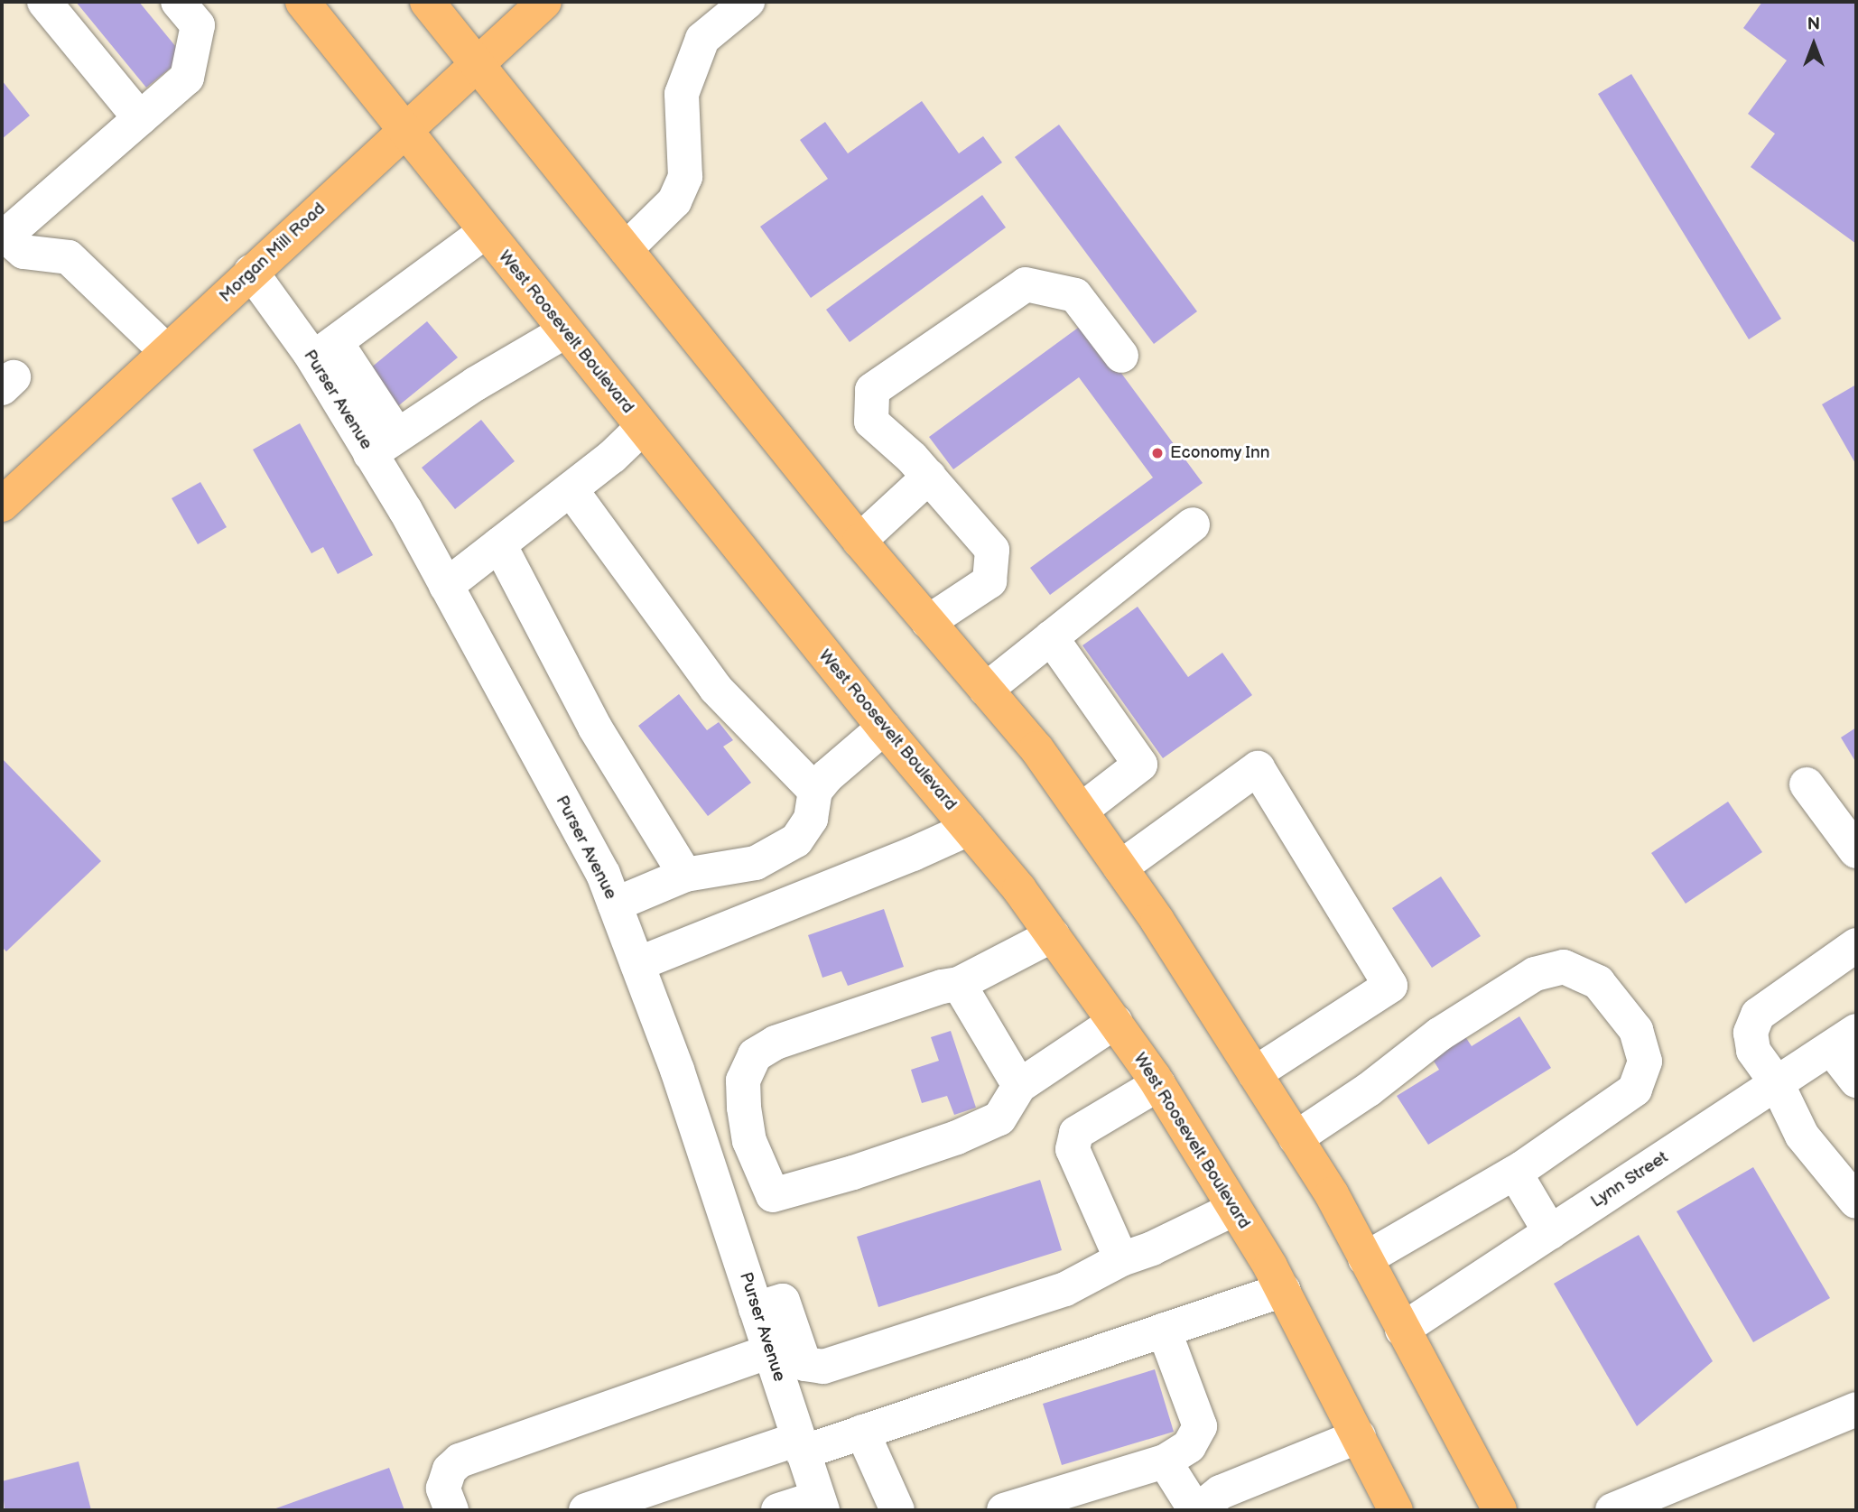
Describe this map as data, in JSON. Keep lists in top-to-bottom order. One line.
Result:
{"streets":{"main road":["Morgan Mill Road","West Roosevelt Boulevard"],"street":["Purser Avenue","Lynn Street"]},"crossings":[["Morgan Mill Road","West Roosevelt Boulevard"],["Morgan Mill Road","Purser Avenue"]],"places":["Economy Inn"],"north":"top"}
